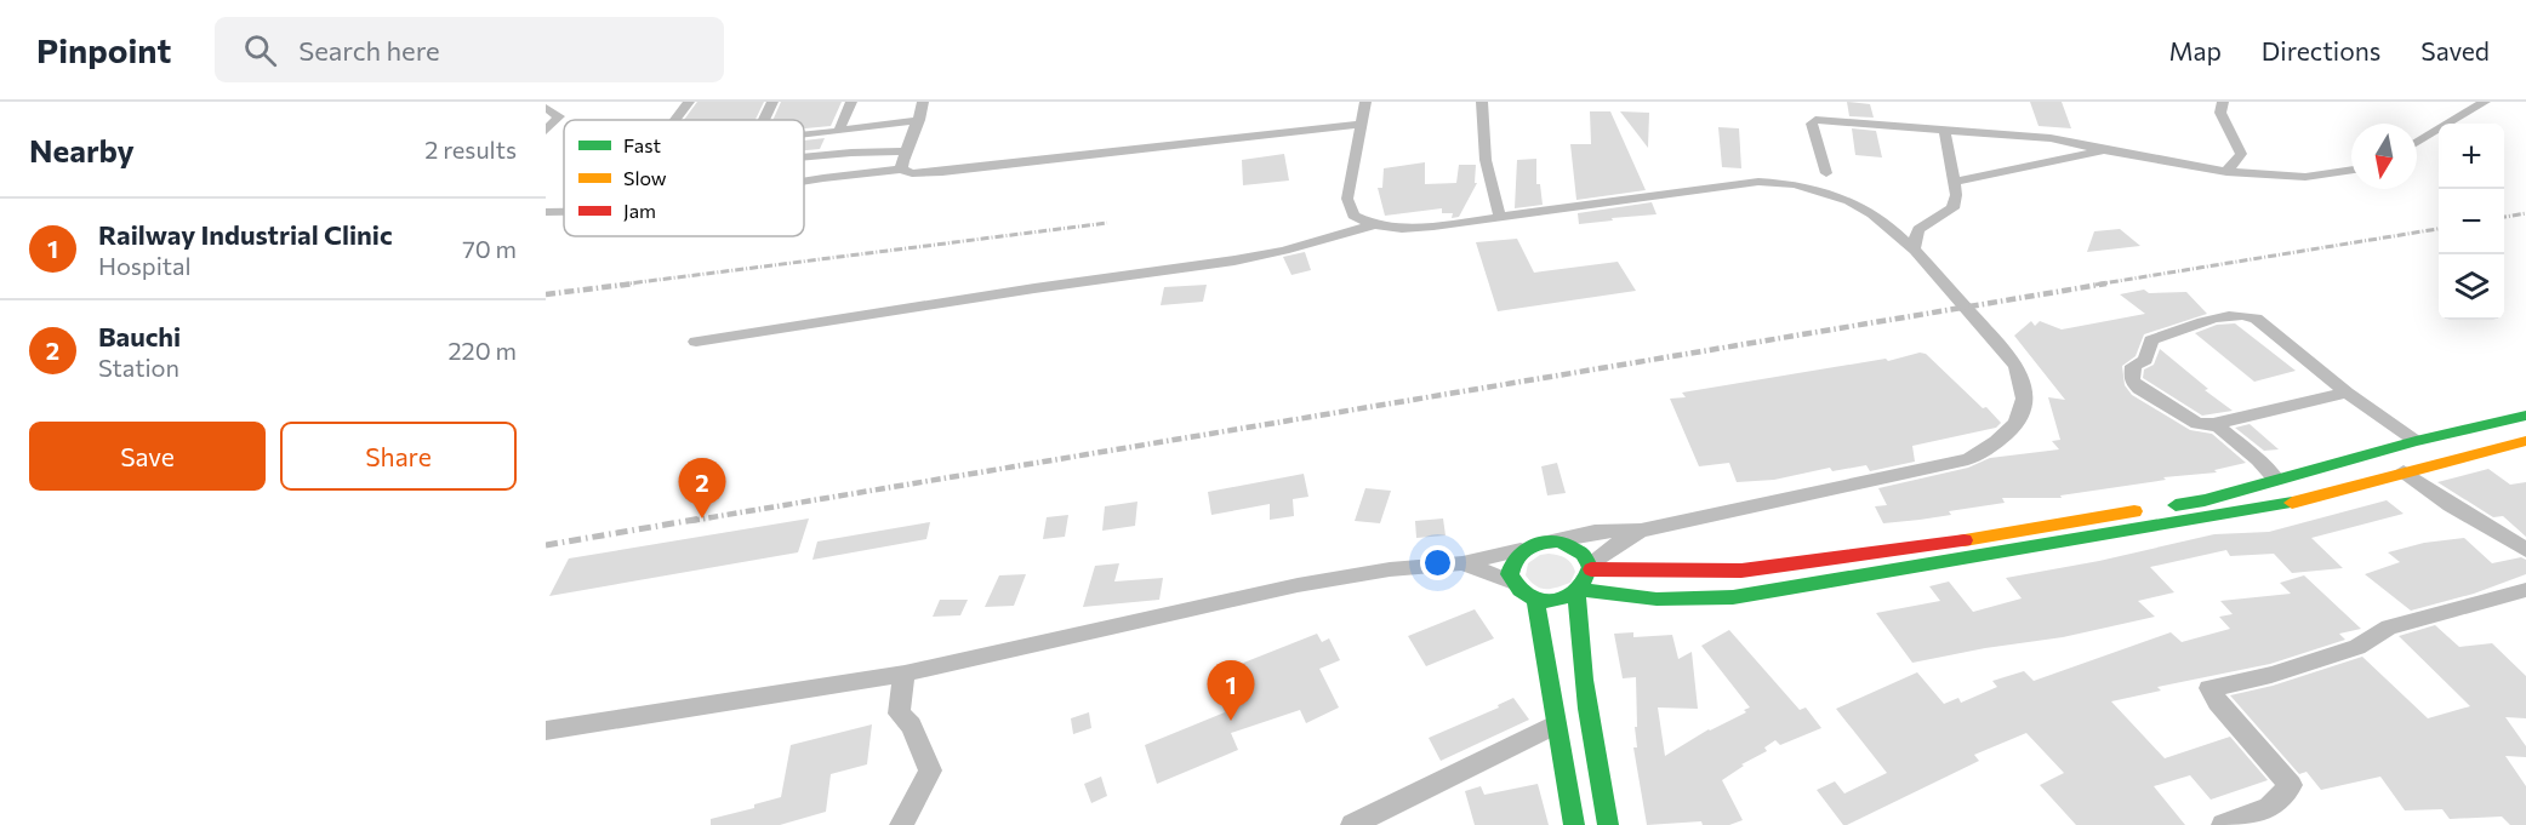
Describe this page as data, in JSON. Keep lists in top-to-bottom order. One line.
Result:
{"legend":["Fast","Slow","Jam"],"north":"bottom","page":{"header":"Pinpoint","search":"Search here","nav":["Map","Directions","Saved"],"heading":["Nearby","2 results"],"map_buttons":["+","−"],"list":[{"mark":"1","name":"Railway Industrial Clinic","note":"Hospital","value":"70 m"},{"mark":"2","name":"Bauchi","note":"Station","value":"220 m"}],"buttons":["Save","Share"],"pins":["2","1"]}}
